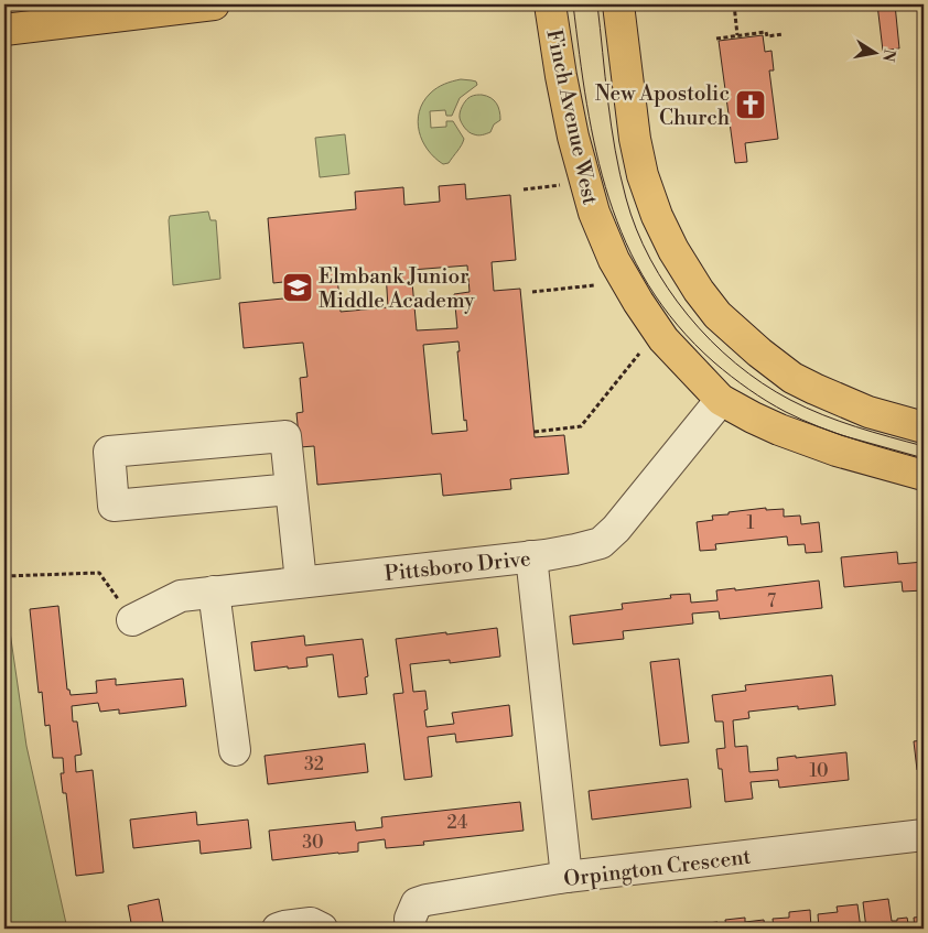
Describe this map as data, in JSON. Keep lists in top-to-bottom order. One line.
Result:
{"streets":{"main road":["Finch Avenue West"],"street":["Pittsboro Drive","Orpington Crescent"]},"crossings":[["Finch Avenue West","Pittsboro Drive"]],"places":{"church":["New Apostolic Church"],"school or university":["Elmbank Junior Middle Academy"]},"house_numbers":["1","7","32","10","24","30"],"north":"right"}
